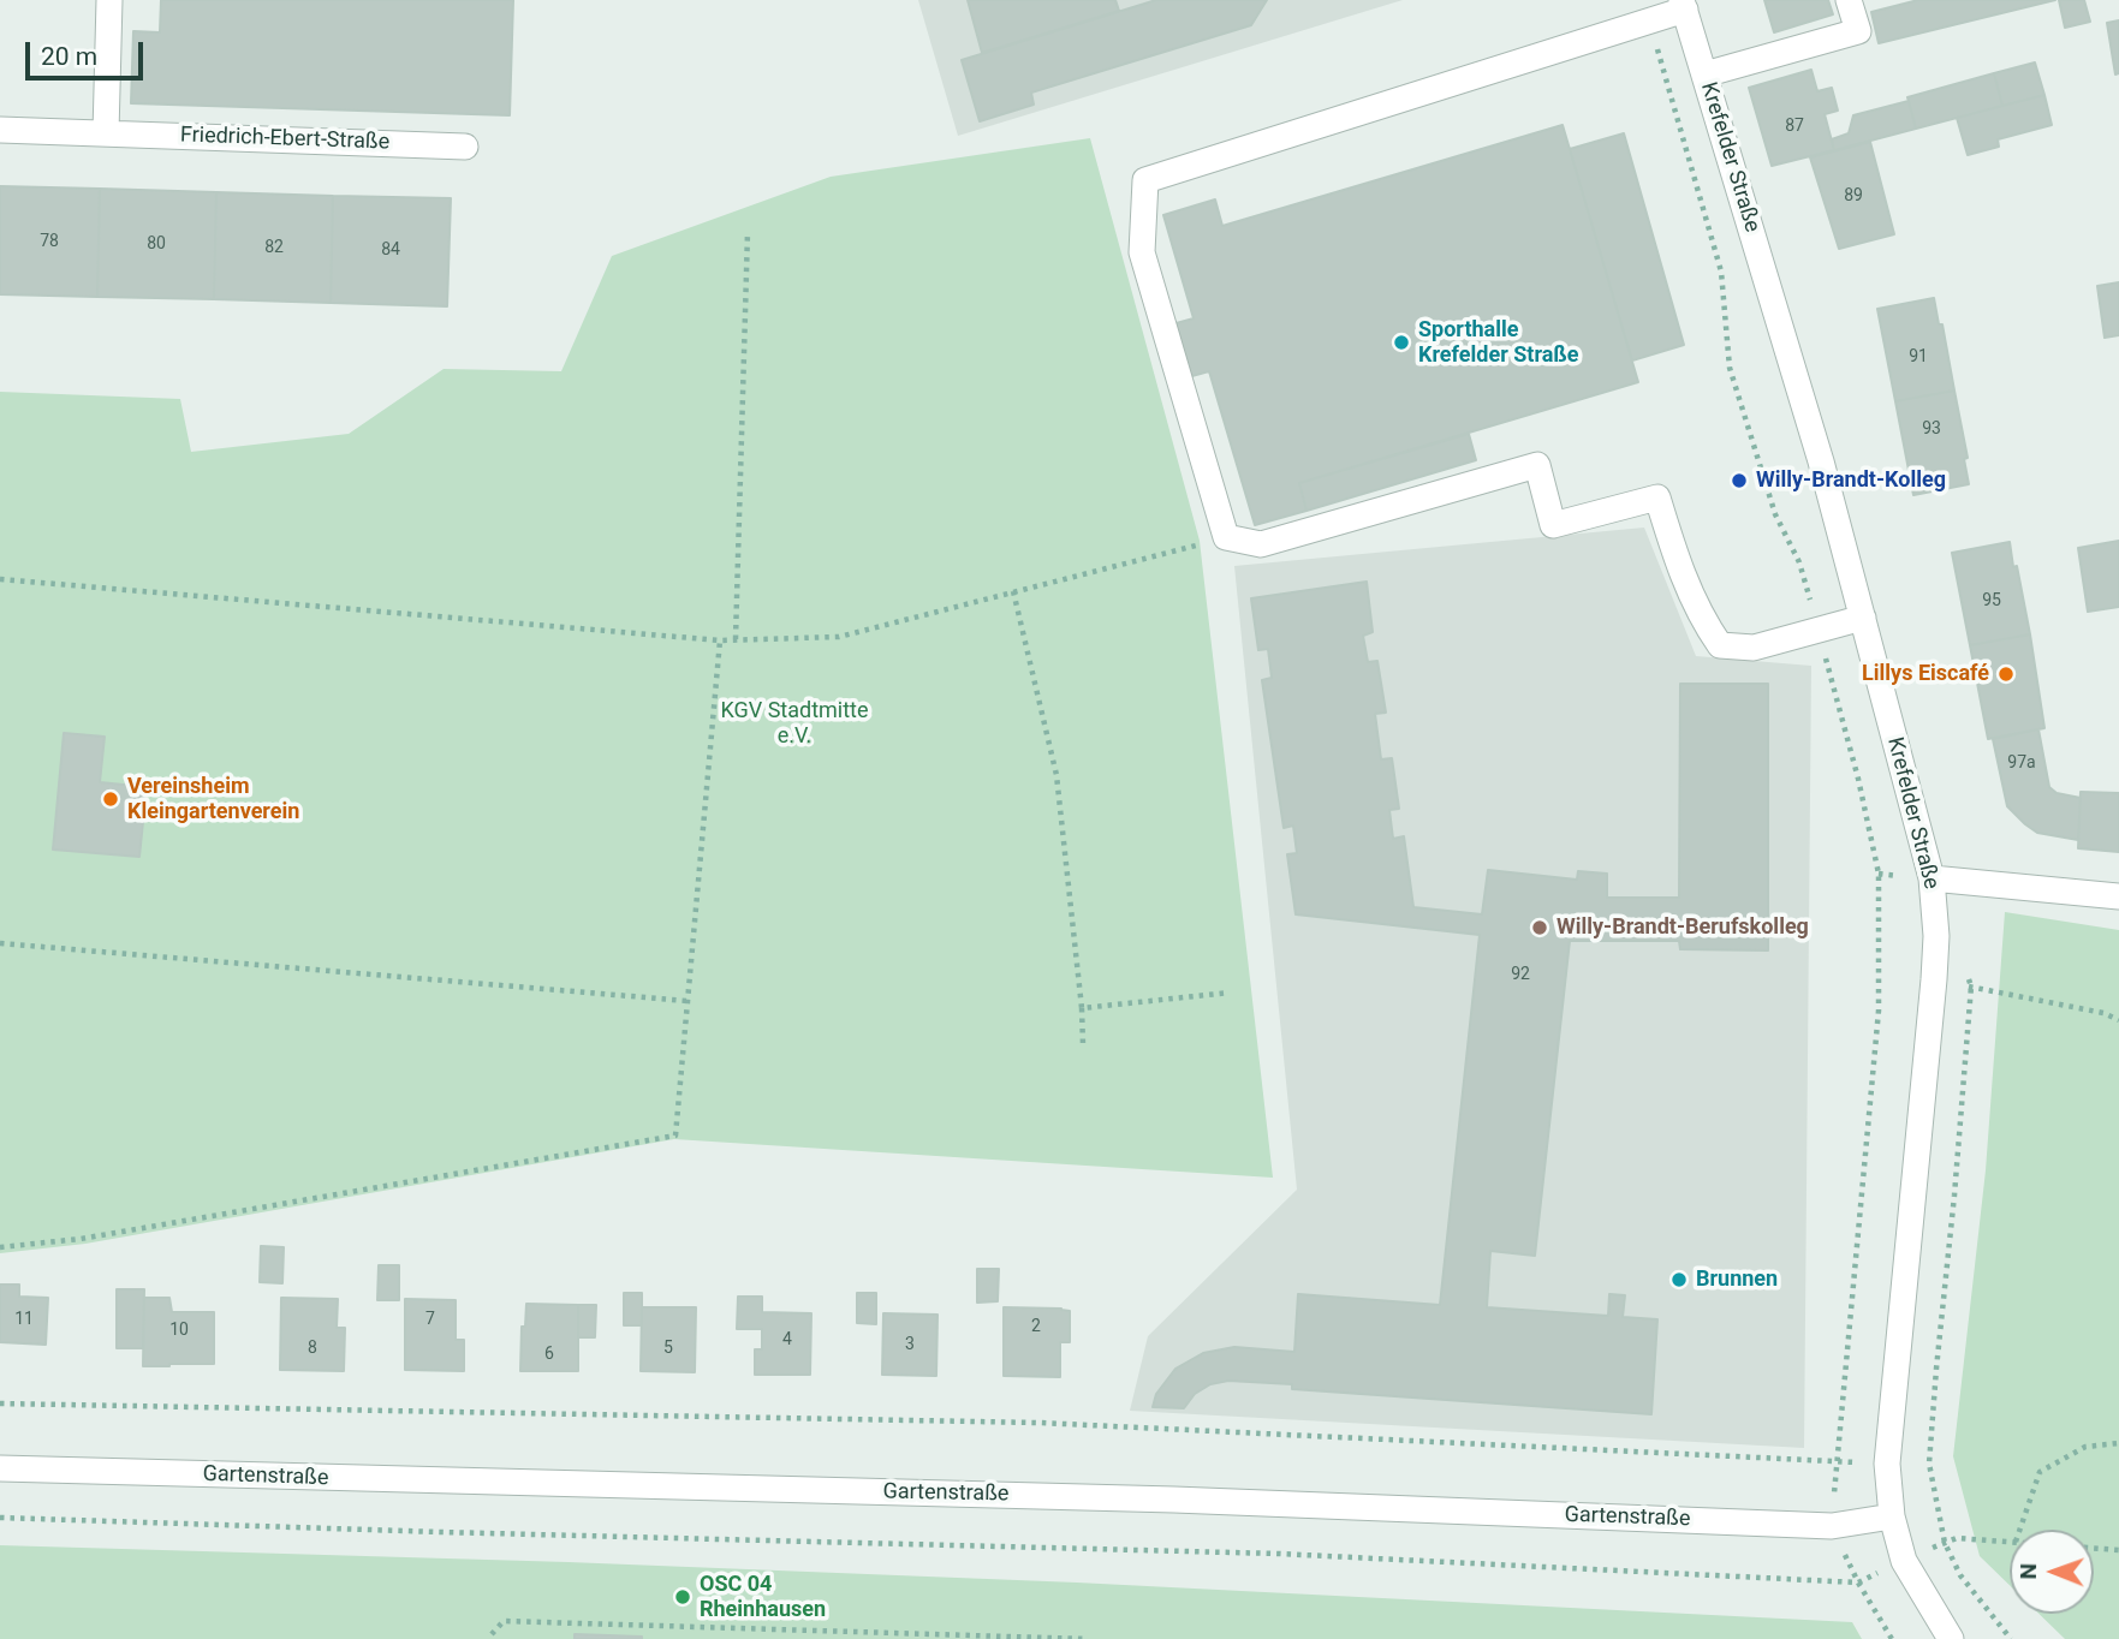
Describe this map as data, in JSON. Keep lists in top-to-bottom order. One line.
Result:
{"streets":{"street":["Friedrich-Ebert-Straße","Krefelder Straße","Gartenstraße"]},"crossings":[["Krefelder Straße","Gartenstraße"]],"parks":["KGV Stadtmitte e.V."],"places":["Sporthalle Krefelder Straße","Willy-Brandt-Kolleg","Lillys Eiscafé","Vereinsheim Kleingartenverein","Willy-Brandt-Berufskolleg","Brunnen","OSC 04 Rheinhausen"],"house_numbers":["87","89","78","80","82","84","91","93","95","97a","92","11","7","2","10","4","3","8","5","6"],"scale_bar":"20 m","north":"left"}
